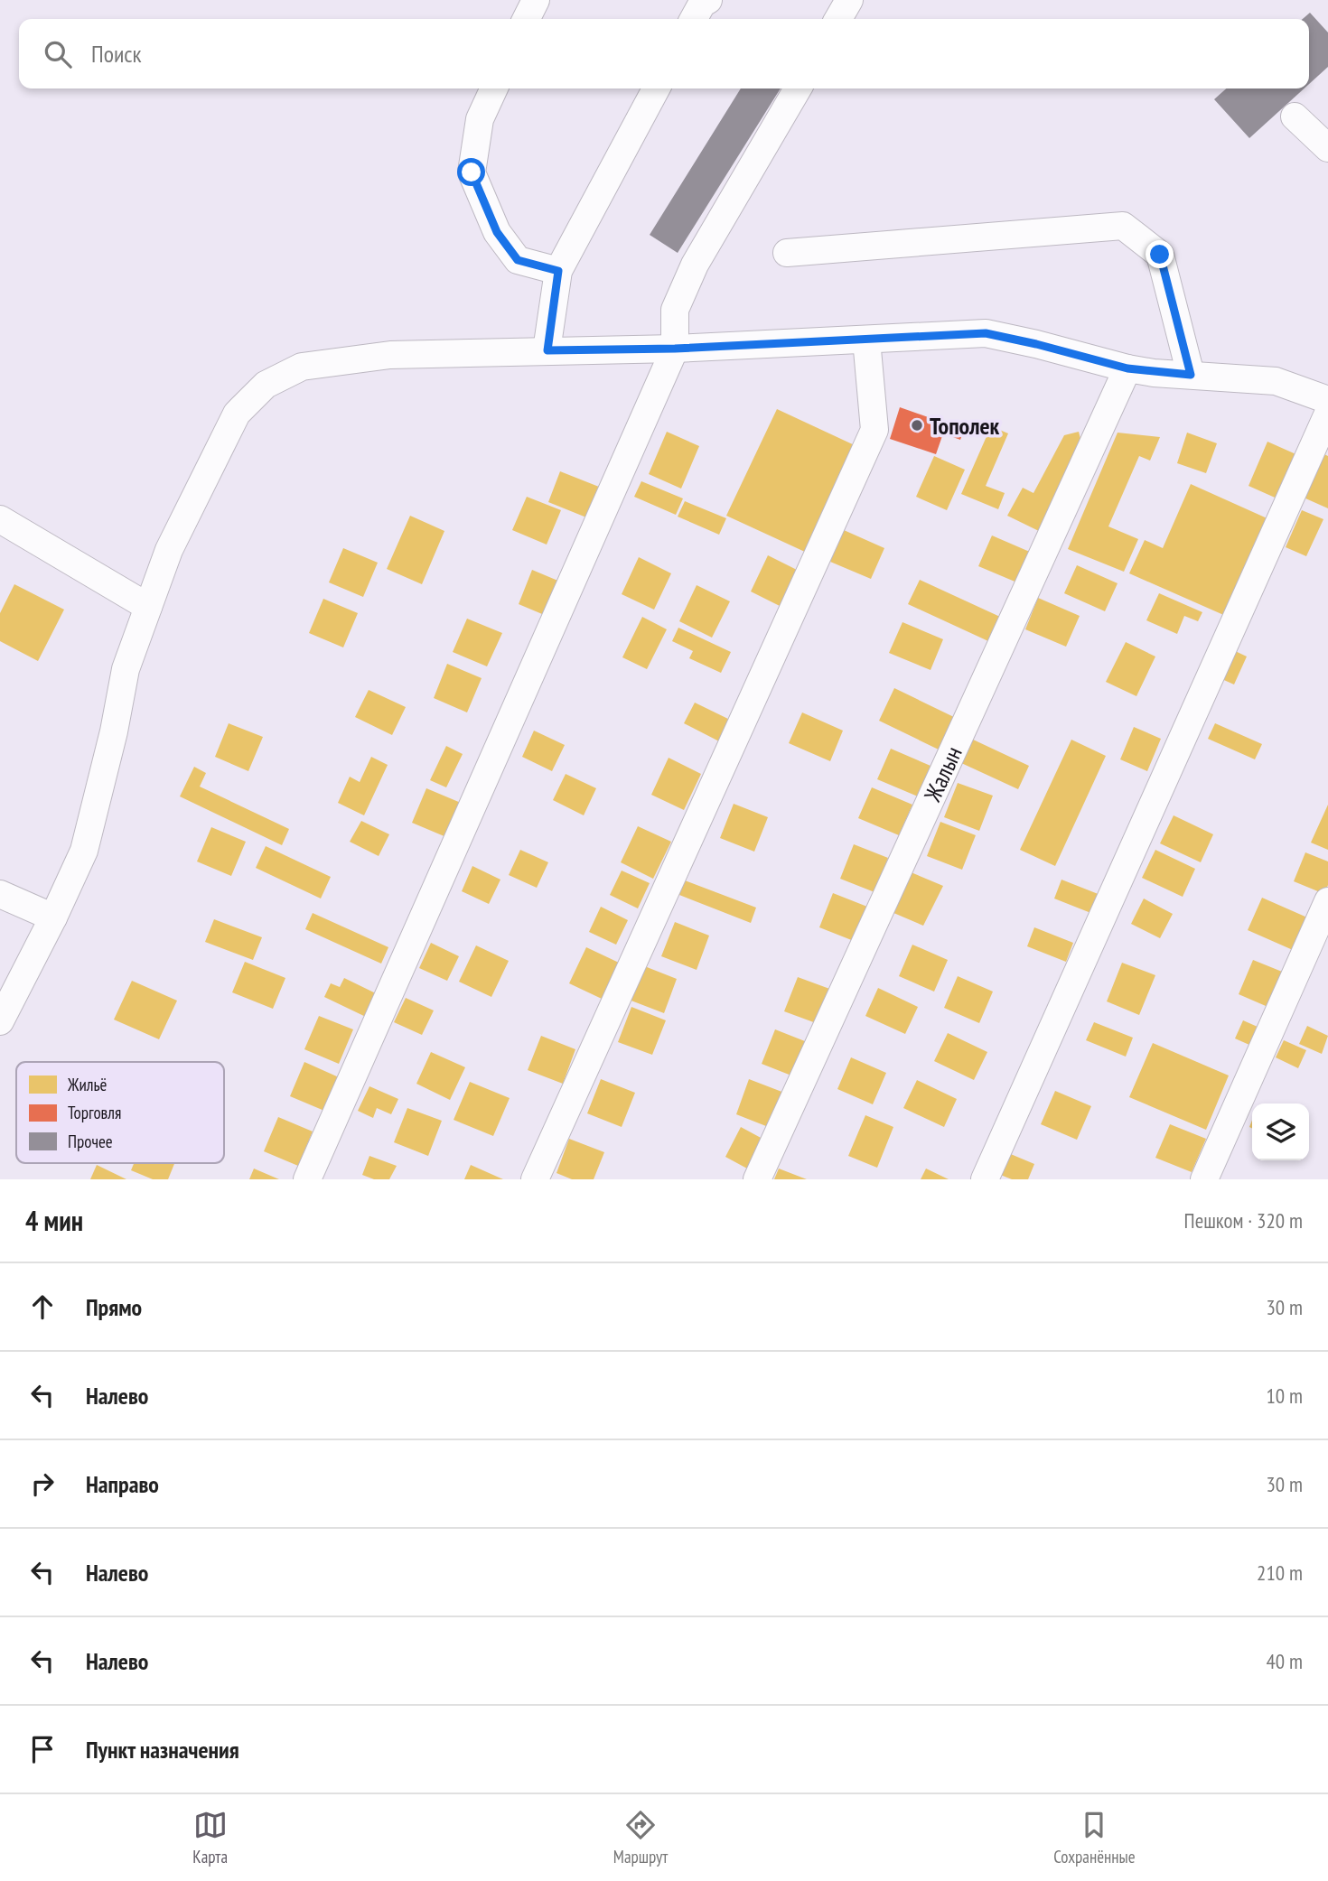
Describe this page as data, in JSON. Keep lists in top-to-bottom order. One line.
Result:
{"streets":{"street":["Жалын"]},"places":["Тополек"],"legend":["Жильё","Торговля","Прочее"],"page":{"search":"Поиск","heading":["4 мин","Пешком · 320 m"],"list":[["Прямо","30 m"],["Налево","10 m"],["Направо","30 m"],["Налево","210 m"],["Налево","40 m"],"Пункт назначения"],"nav":["Карта","Маршрут","Сохранённые"]}}
